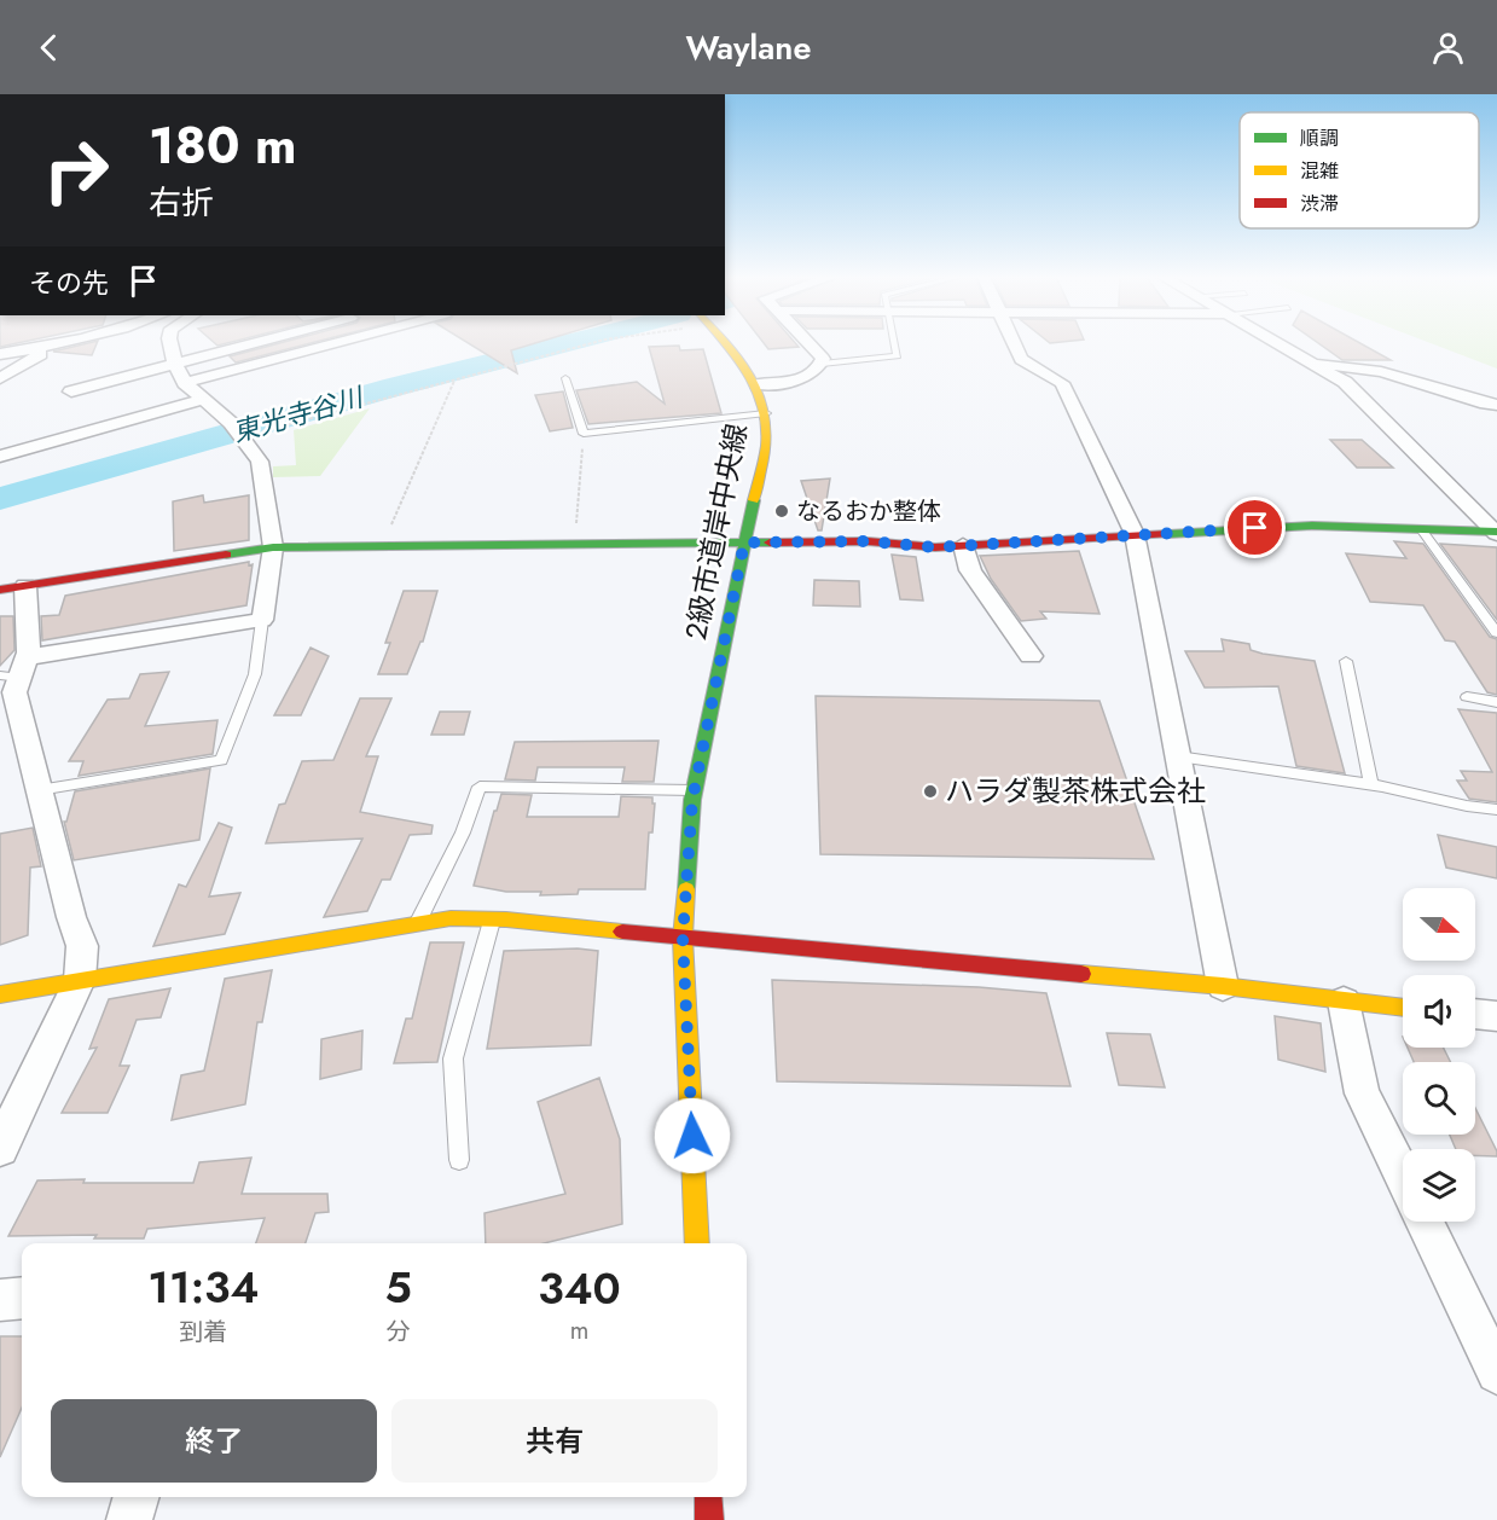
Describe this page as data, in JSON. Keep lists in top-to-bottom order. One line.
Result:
{"streets":{"street":["2級市道岸中央線"]},"water":["東光寺谷川"],"places":["なるおか整体","ハラダ製茶株式会社"],"legend":["順調","混雑","渋滞"],"north":"right","page":{"header":"Waylane","turn":["180 m","右折"],"then":"その先","eta":["11:34","到着","5","分","340","m"],"buttons":["終了","共有"]}}
